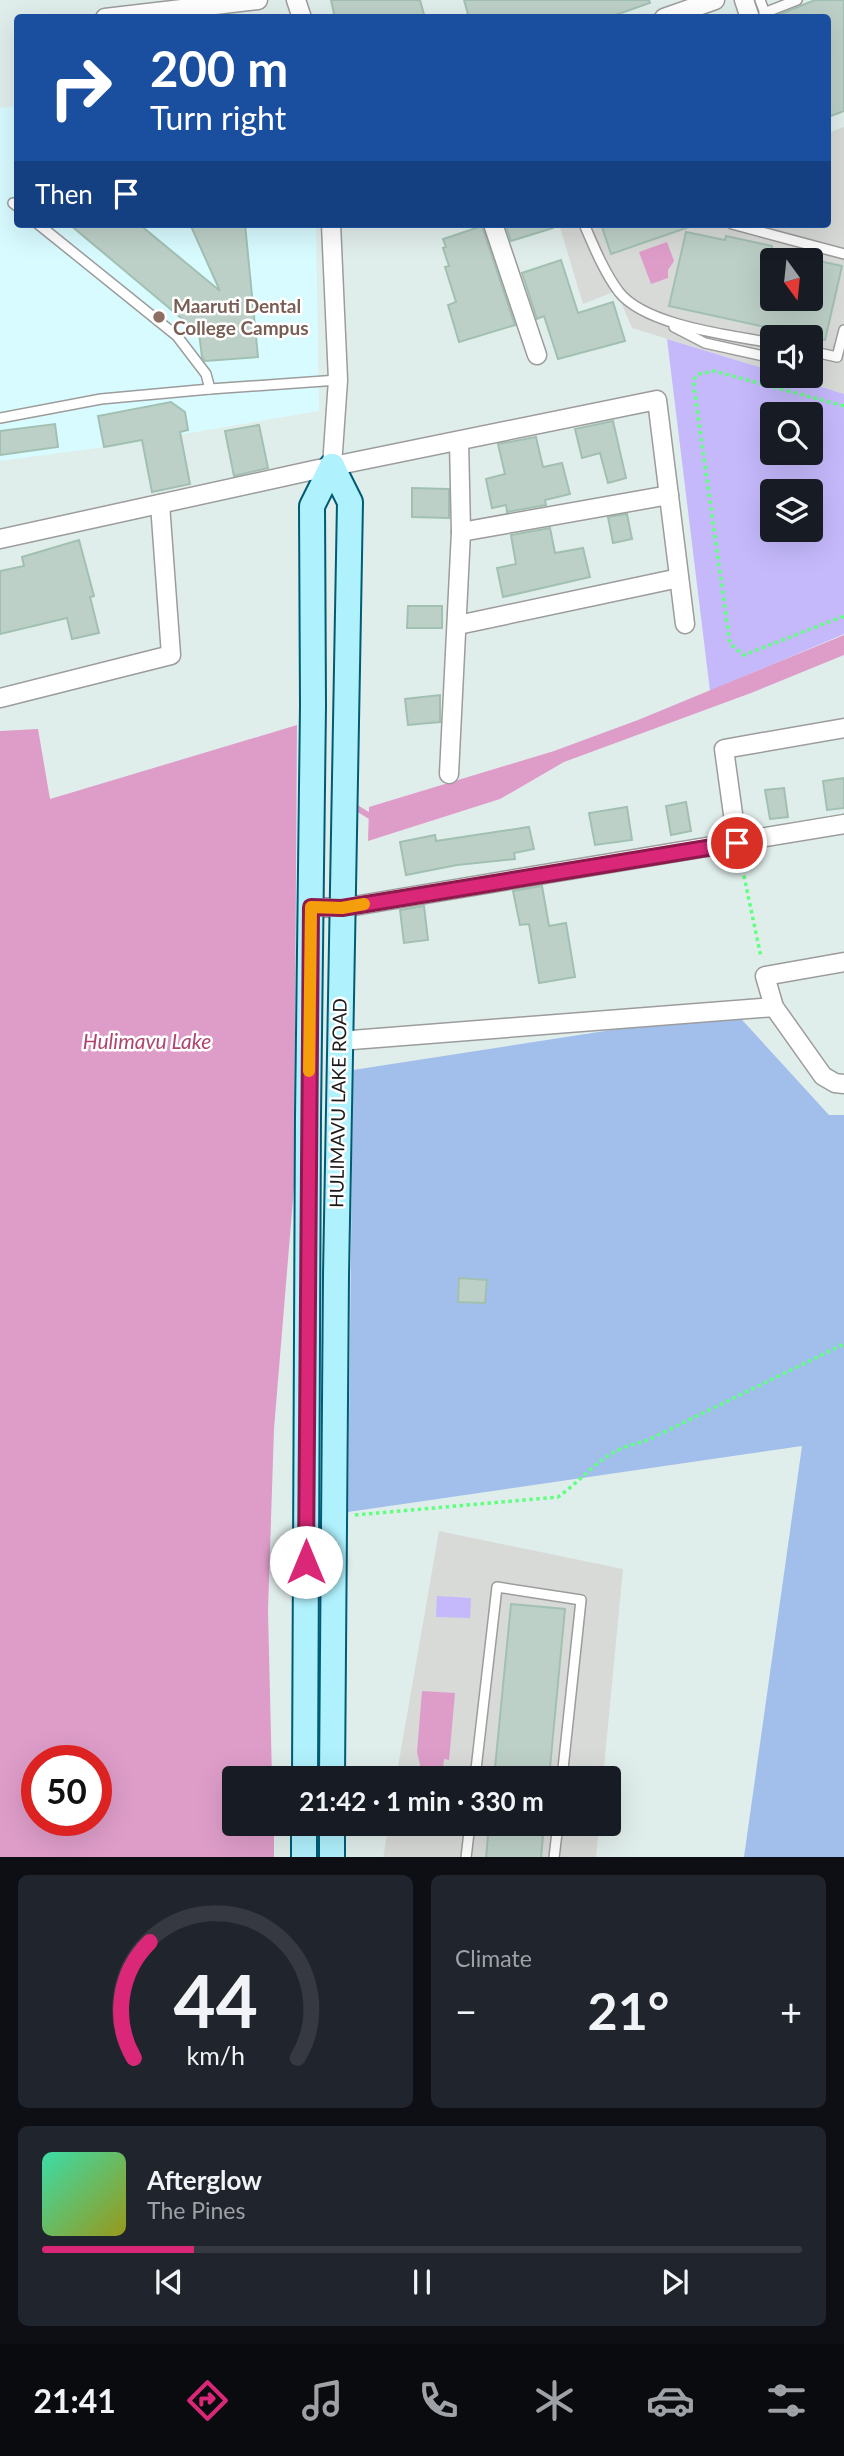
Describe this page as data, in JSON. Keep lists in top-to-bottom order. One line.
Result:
{"streets":{"main road":["HULIMAVU LAKE ROAD"]},"water":["Hulimavu Lake"],"places":["Maaruti Dental College Campus"],"north":"bottom","page":{"turn":["200 m","Turn right"],"then":"Then","limit":"50","trip":"21:42 · 1 min · 330 m","tile":"Climate","heat":["−","21°","+"],"song":["Afterglow","The Pines"],"tabs":"21:41","gauge":["44","km/h"]}}
